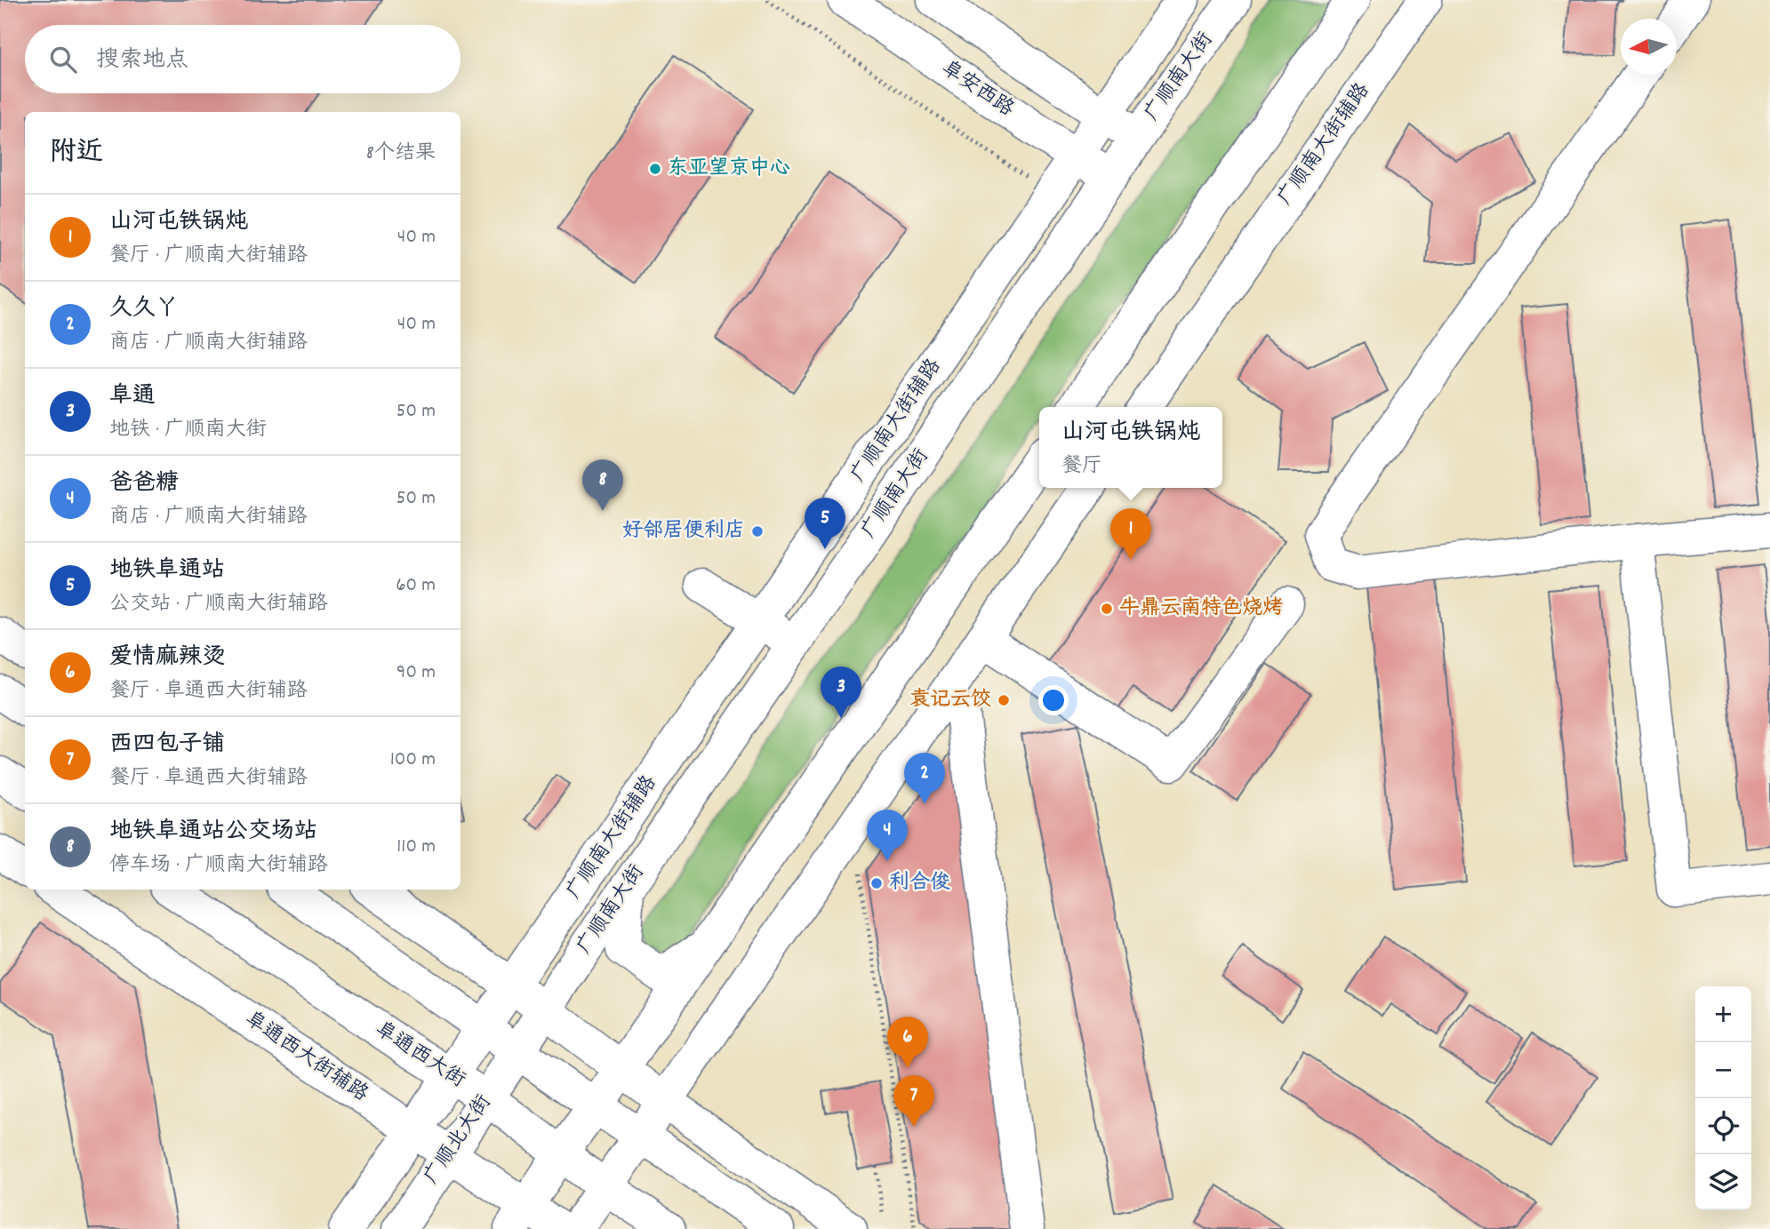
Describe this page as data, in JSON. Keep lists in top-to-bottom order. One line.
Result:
{"streets":{"street":["广顺南大街","阜安西路","广顺南大街辅路","阜通西大街","阜通西大街辅路","广顺北大街"]},"crossings":[["广顺南大街","阜安西路"],["广顺南大街","广顺北大街"],["阜安西路","广顺南大街辅路"],["广顺南大街辅路","阜通西大街"],["广顺南大街辅路","阜通西大街辅路"],["阜通西大街","广顺北大街"],["阜通西大街辅路","广顺北大街"]],"places":["东亚望京中心","好邻居便利店","牛鼎云南特色烧烤","袁记云饺","利合俊"],"north":"left","page":{"search":"搜索地点","heading":["附近","8个结果"],"list":[{"mark":"1","name":"山河屯铁锅炖","note":"餐厅 · 广顺南大街辅路","value":"40 m"},{"mark":"2","name":"久久丫","note":"商店 · 广顺南大街辅路","value":"40 m"},{"mark":"3","name":"阜通","note":"地铁 · 广顺南大街","value":"50 m"},{"mark":"4","name":"爸爸糖","note":"商店 · 广顺南大街辅路","value":"50 m"},{"mark":"5","name":"地铁阜通站","note":"公交站 · 广顺南大街辅路","value":"60 m"},{"mark":"6","name":"爱情麻辣烫","note":"餐厅 · 阜通西大街辅路","value":"90 m"},{"mark":"7","name":"西四包子铺","note":"餐厅 · 阜通西大街辅路","value":"100 m"},{"mark":"8","name":"地铁阜通站公交场站","note":"停车场 · 广顺南大街辅路","value":"110 m"}],"popup":["山河屯铁锅炖","餐厅"],"pins":["8","5","1","3","2","4","6","7"],"map_buttons":["+","−"]}}
